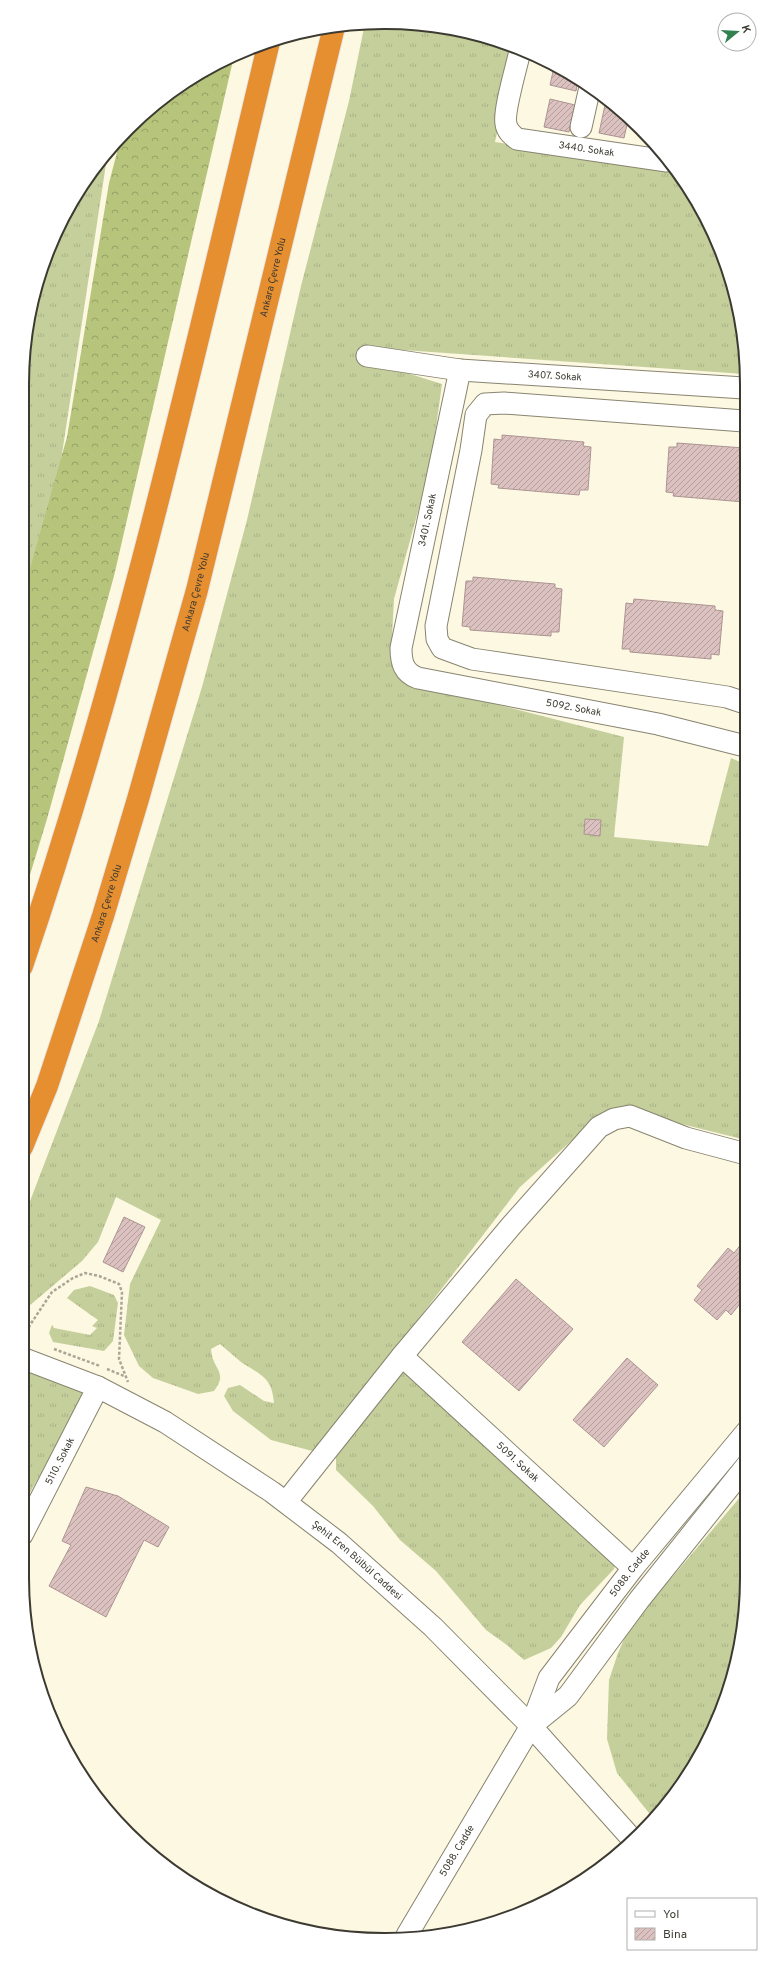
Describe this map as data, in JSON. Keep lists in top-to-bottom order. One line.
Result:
{"streets":{"highway":["Ankara Çevre Yolu"],"street":["3440. Sokak","3407. Sokak","3401. Sokak","5092. Sokak","5110. Sokak","5091. Sokak","Şehit Eren Bülbül Caddesi","5088. Cadde"]},"crossings":[["3407. Sokak","3401. Sokak"],["3401. Sokak","5092. Sokak"],["5110. Sokak","Şehit Eren Bülbül Caddesi"],["5091. Sokak","5088. Cadde"],["Şehit Eren Bülbül Caddesi","5088. Cadde"]],"legend":["Yol","Bina"],"north":"right"}
